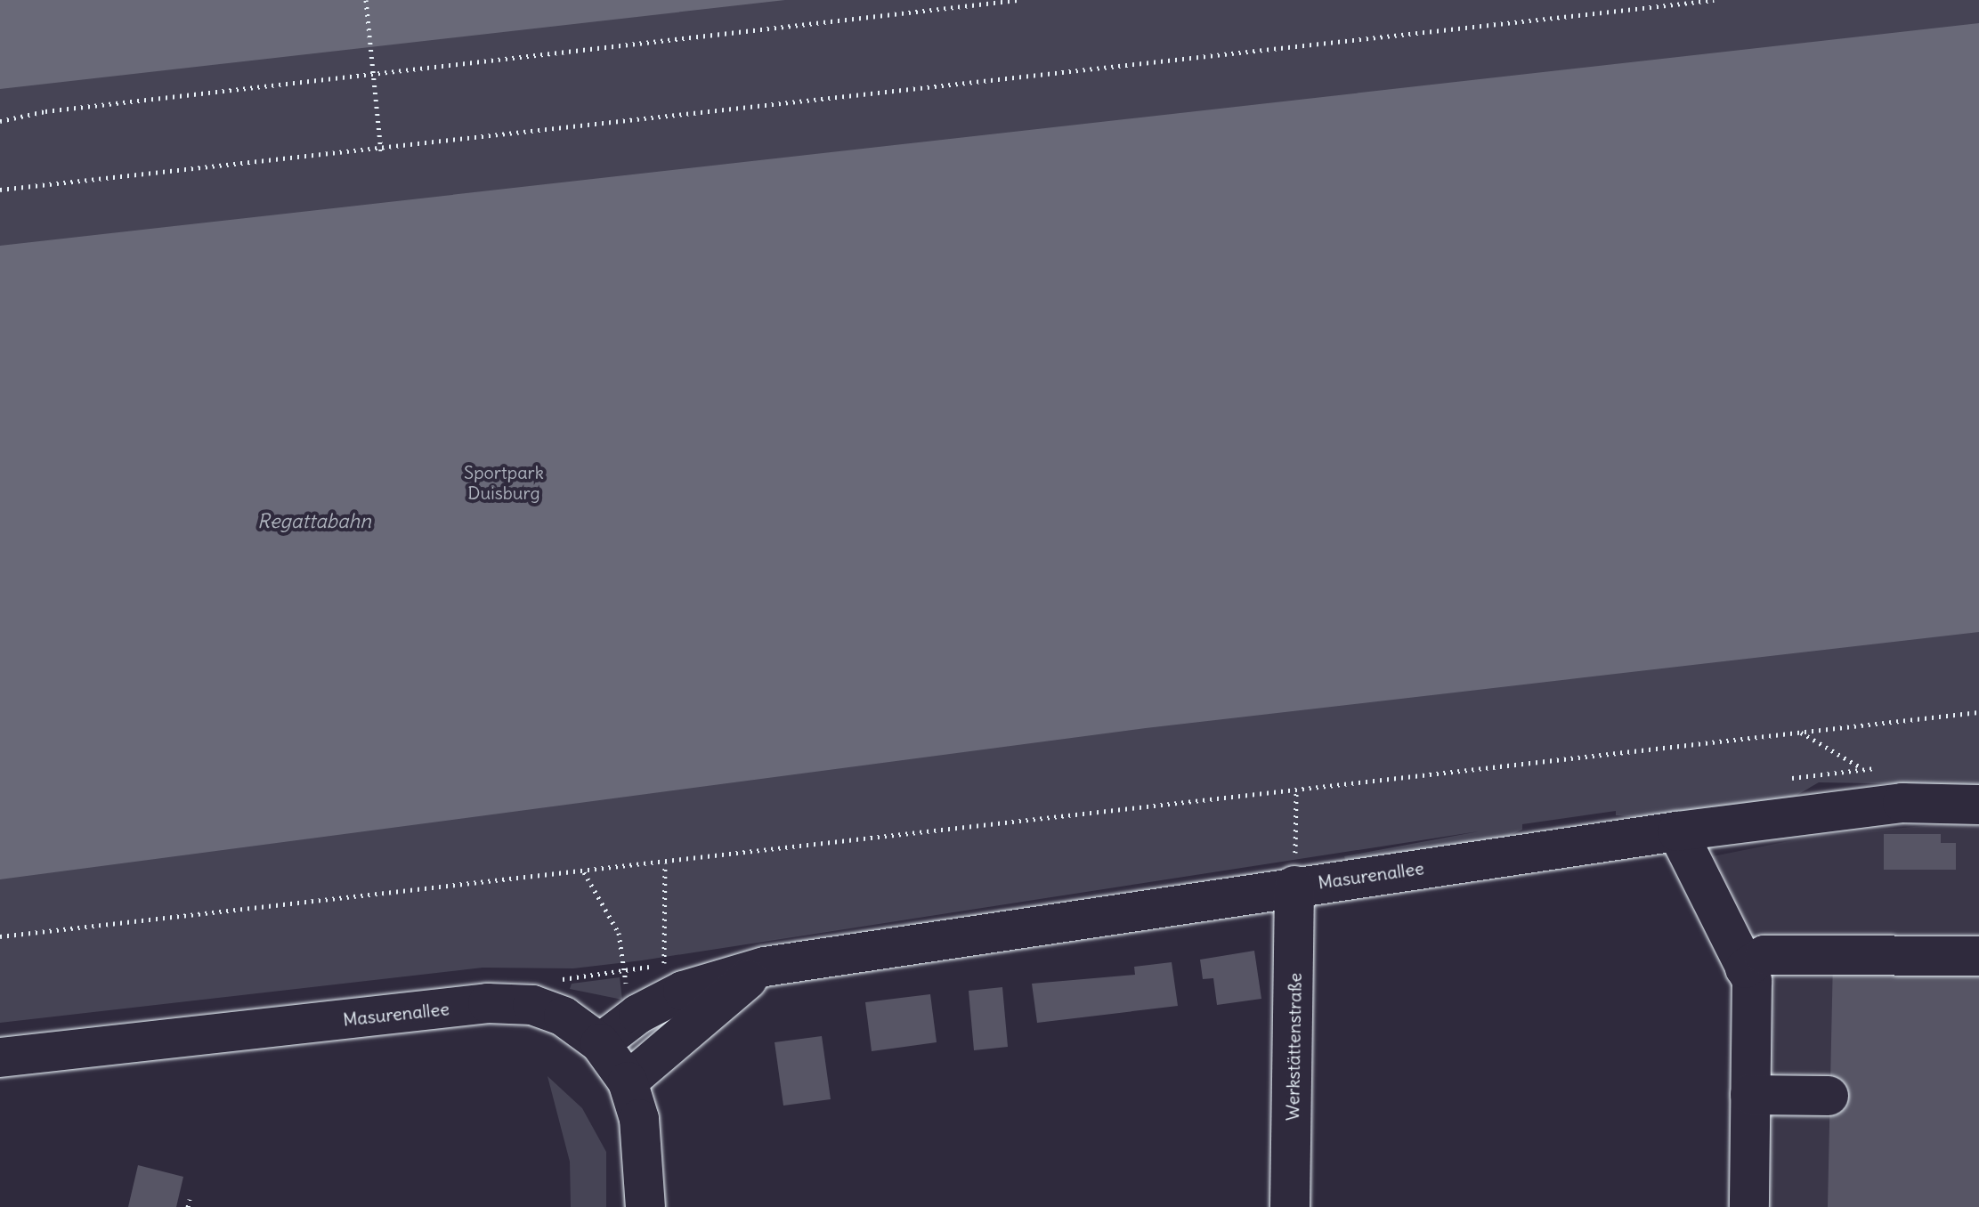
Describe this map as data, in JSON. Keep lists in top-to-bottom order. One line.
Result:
{"streets":{"street":["Masurenallee","Werkstättenstraße"]},"crossings":[["Masurenallee","Werkstättenstraße"]],"water":["Regattabahn"],"parks":["Sportpark Duisburg"]}
